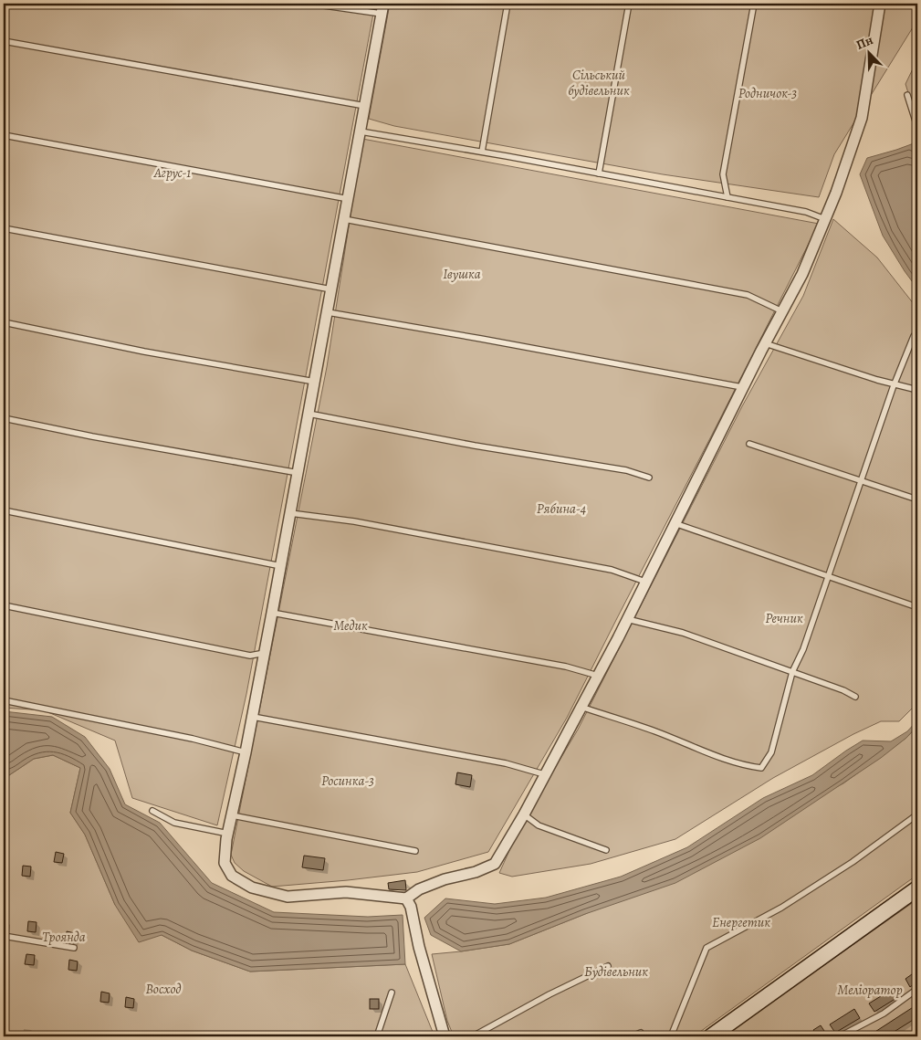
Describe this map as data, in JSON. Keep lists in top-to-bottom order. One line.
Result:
{"parks":["Сільський будівельник","Родничок-3","Агрус-1","Івушка","Рябина-4","Речник","Медик","Росинка-3","Енергетик","Троянда","Будівельник","Восход","Меліоратор"],"north":"top left"}
